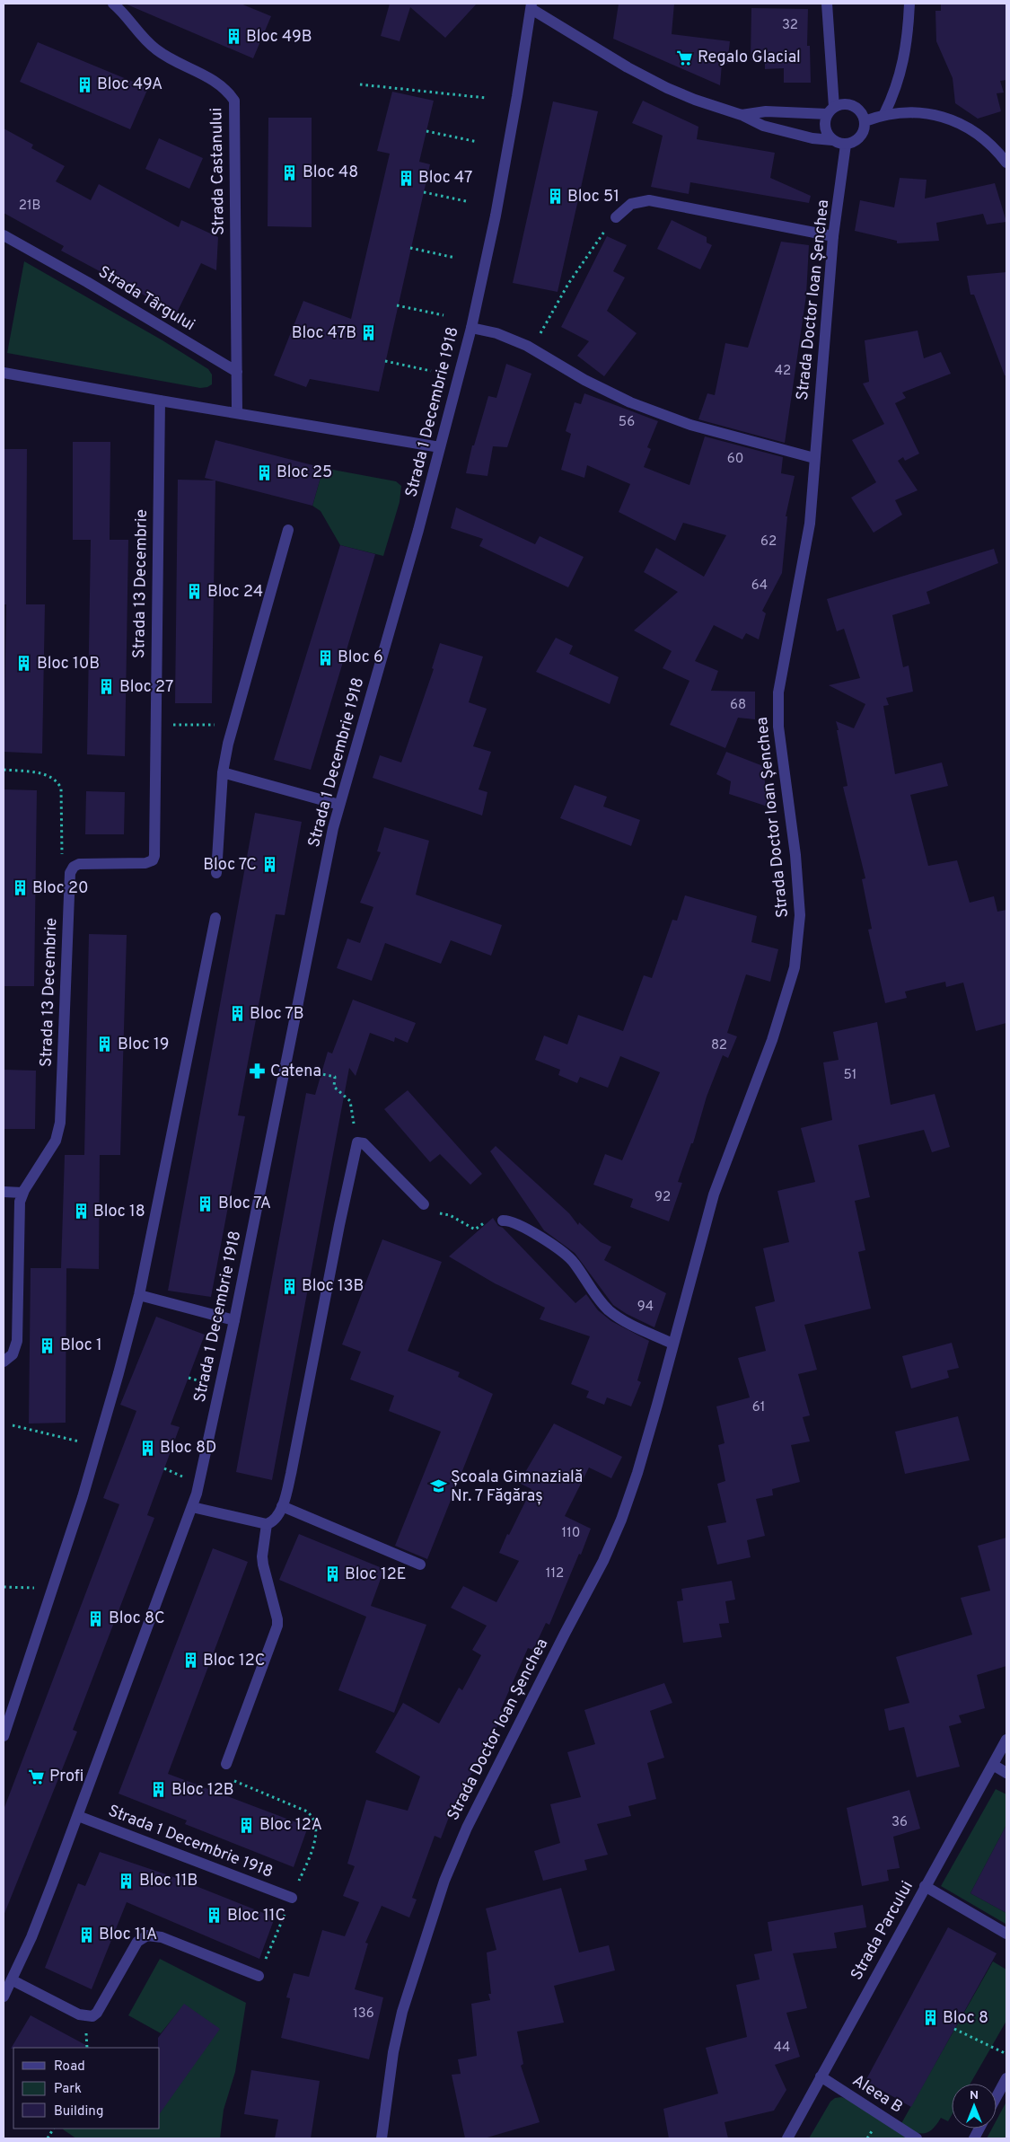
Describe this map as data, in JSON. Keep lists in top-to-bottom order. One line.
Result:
{"streets":{"street":["Strada Castanului","Strada Târgului","Strada Doctor Ioan Șenchea","Strada 1 Decembrie 1918","Strada 13 Decembrie","Strada Parcului","Aleea B"]},"crossings":[["Strada Castanului","Strada Târgului"],["Strada Parcului","Aleea B"]],"places":{"building":["Bloc 49B","Bloc 49A","Bloc 48","Bloc 47","Bloc 51","Bloc 47B","Bloc 25","Bloc 24","Bloc 6","Bloc 10B","Bloc 27","Bloc 7C","Bloc 20","Bloc 7B","Bloc 19","Bloc 7A","Bloc 18","Bloc 13B","Bloc 1","Bloc 8D","Bloc 12E","Bloc 8C","Bloc 12C","Bloc 12B","Bloc 12A","Bloc 11B","Bloc 11C","Bloc 11A","Bloc 8"],"supermarket":["Regalo Glacial","Profi"],"pharmacy":["Catena"],"school or university":["Școala Gimnazială Nr. 7 Făgăraș"]},"house_numbers":["32","21B","42","56","60","62","64","68","82","51","92","94","61","110","112","36","136","44"],"legend":["Road","Park","Building"],"north":"top"}
